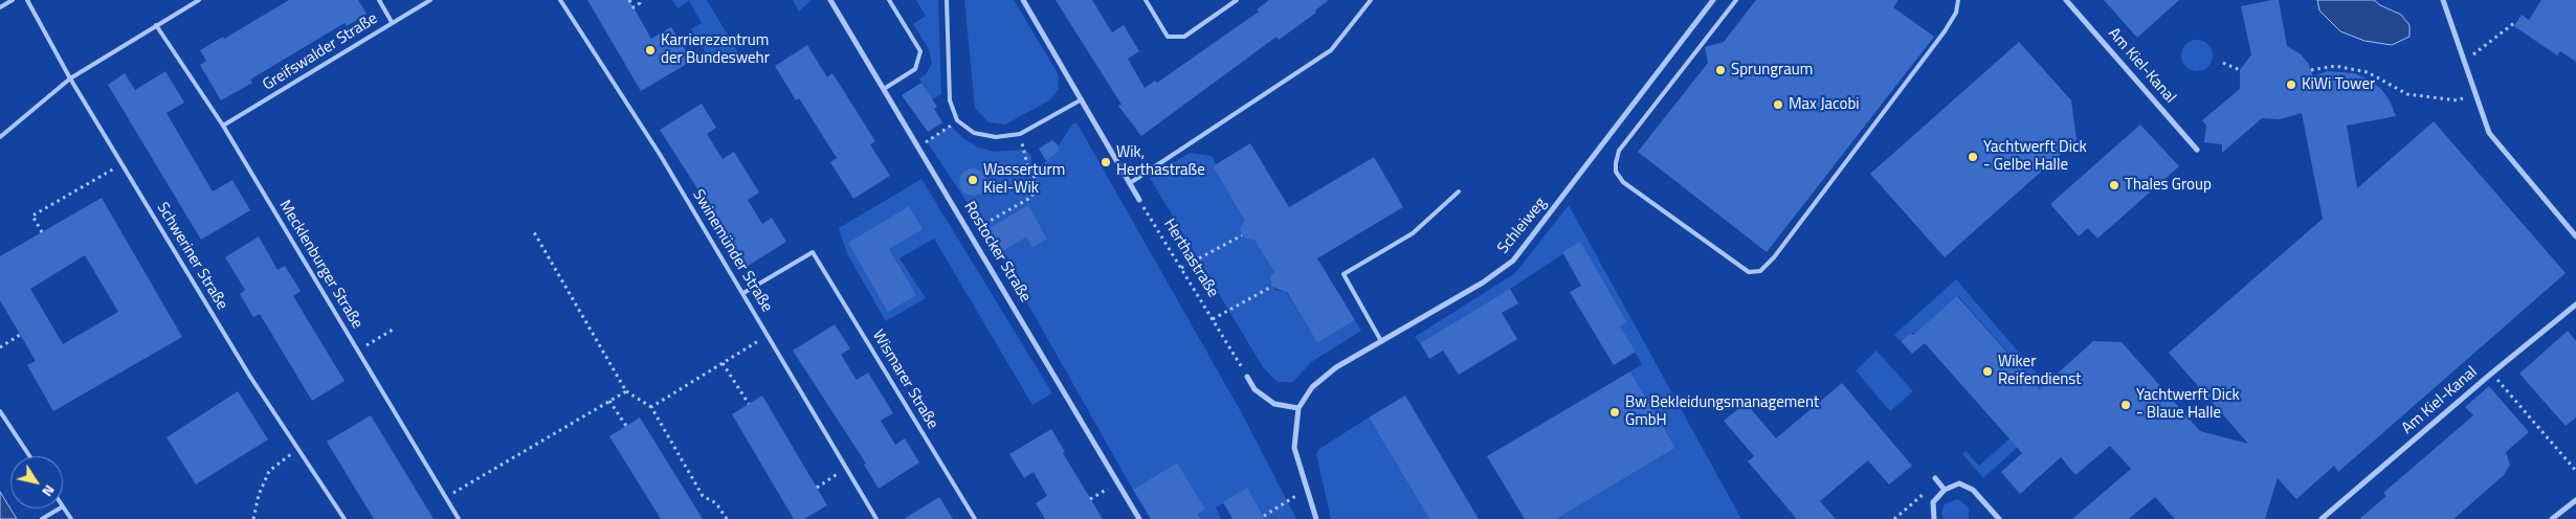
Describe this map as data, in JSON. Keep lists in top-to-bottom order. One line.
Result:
{"streets":{"street":["Am Kiel-Kanal","Schleiweg","Rostocker Straße"],"lane":["Greifswalder Straße","Swinemünder Straße","Schweriner Straße","Mecklenburger Straße","Wismarer Straße"],"path":["Herthastraße"]},"crossings":[["Greifswalder Straße","Mecklenburger Straße"],["Swinemünder Straße","Wismarer Straße"]],"places":["Karrierezentrum der Bundeswehr","Sprungraum","KiWi Tower","Max Jacobi","Yachtwerft Dick - Gelbe Halle","Wik, Herthastraße","Wasserturm Kiel-Wik","Thales Group","Wiker Reifendienst","Yachtwerft Dick - Blaue Halle","Bw Bekleidungsmanagement GmbH"],"north":"bottom right"}
